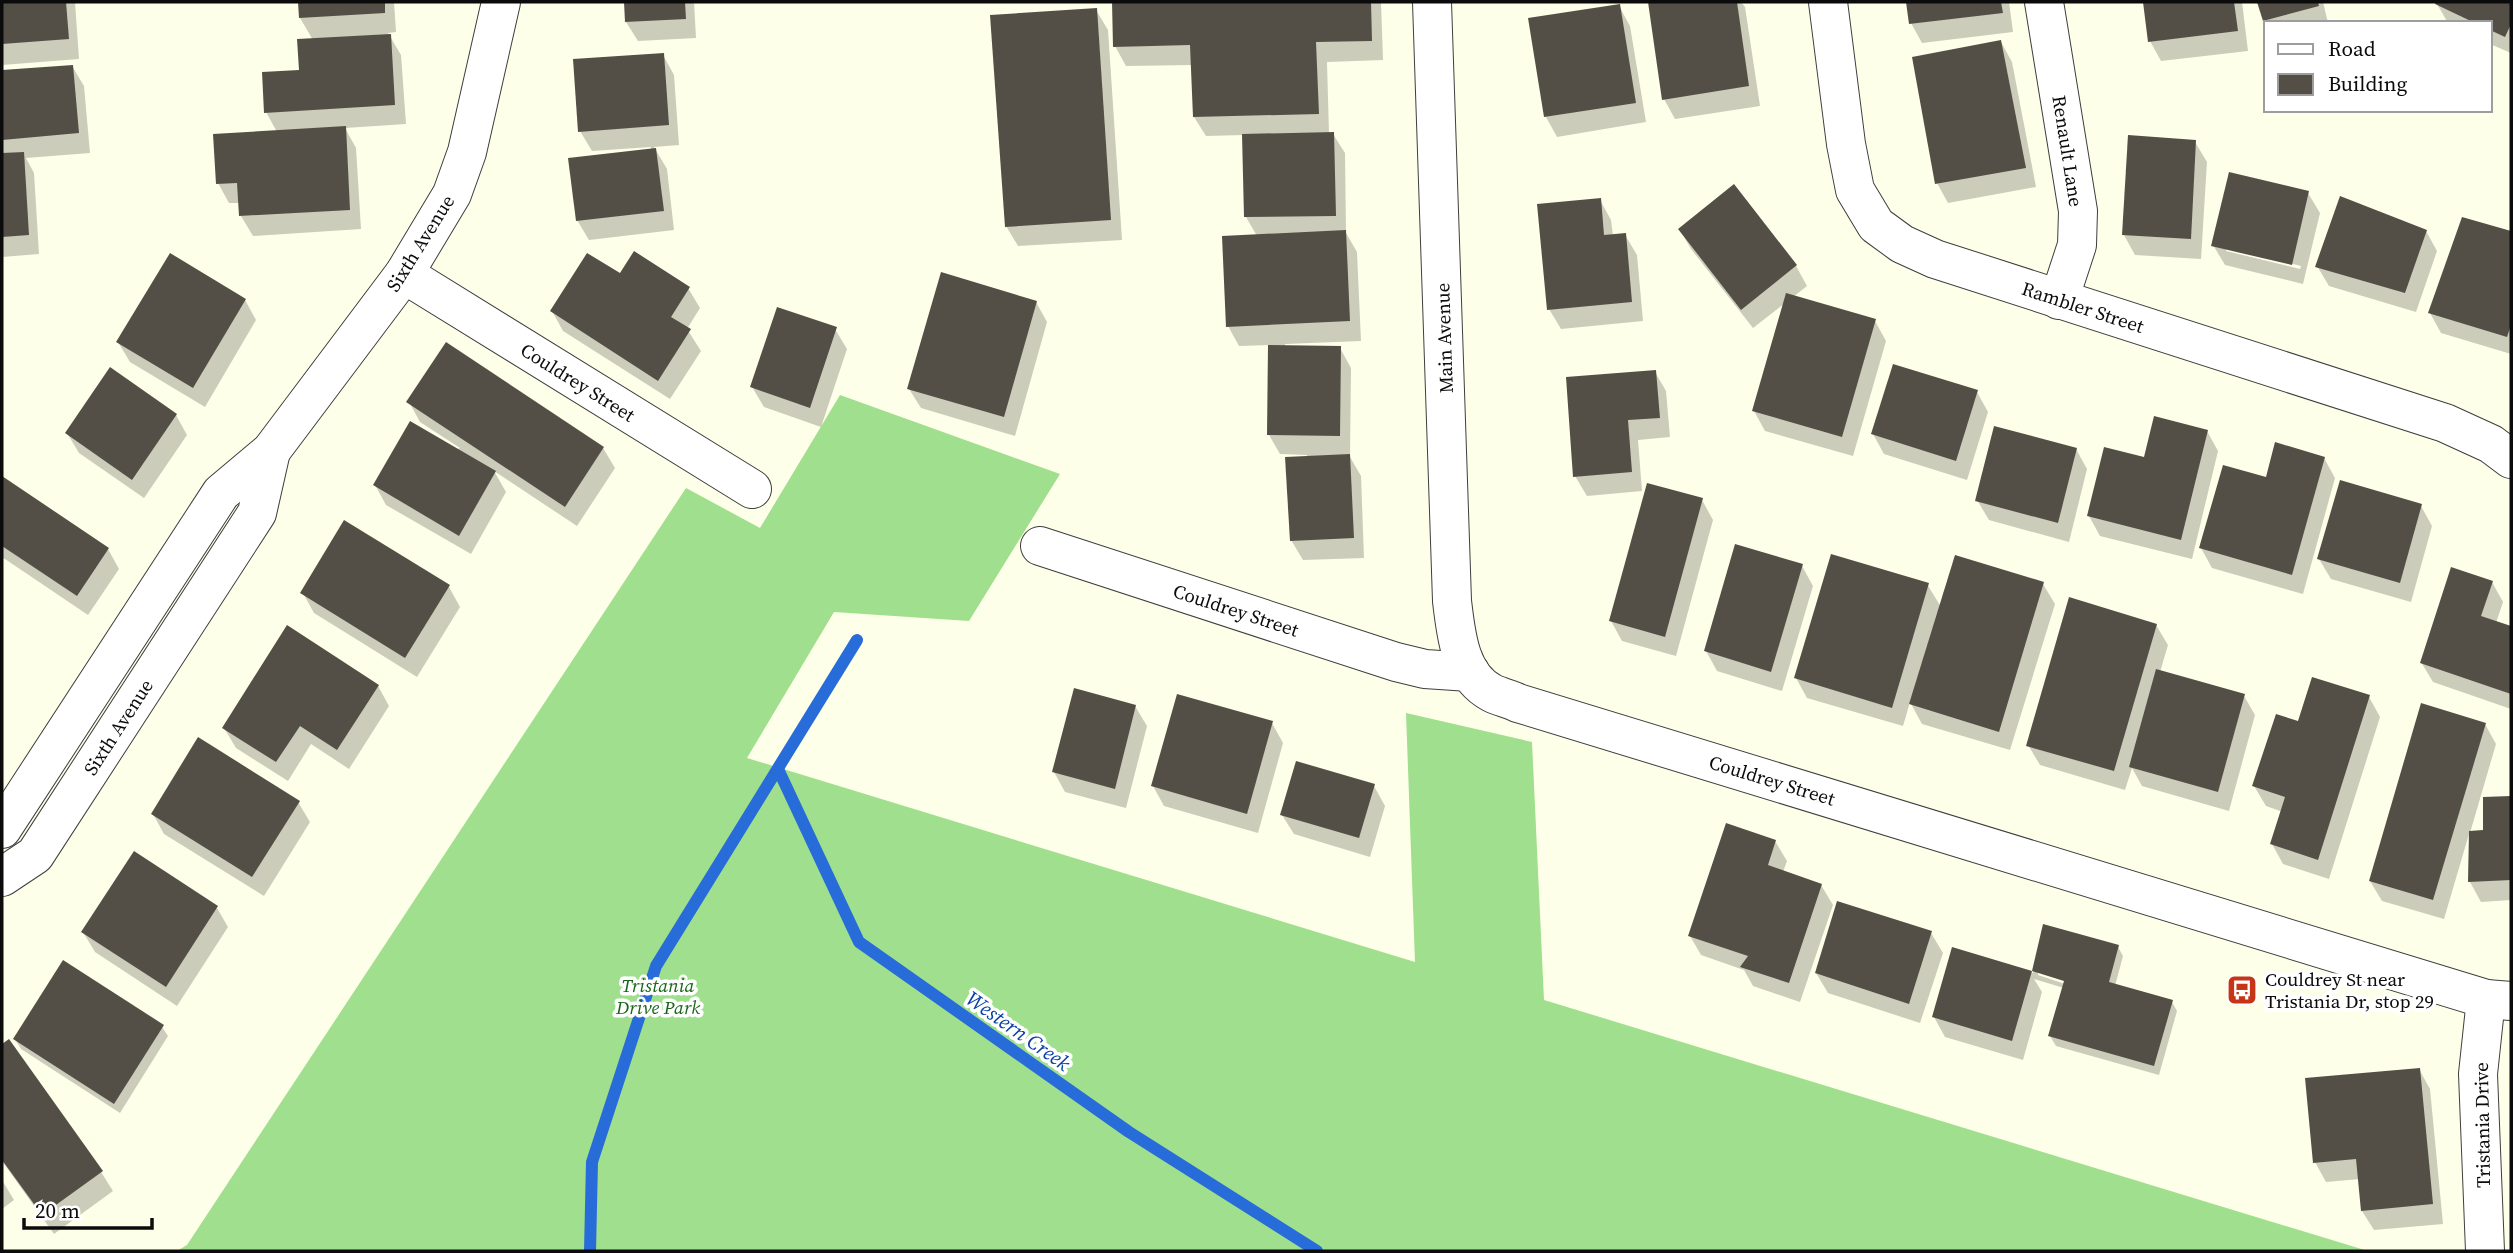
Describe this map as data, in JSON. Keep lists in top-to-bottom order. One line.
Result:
{"streets":{"street":["Renault Lane","Sixth Avenue","Rambler Street","Main Avenue","Couldrey Street","Tristania Drive"]},"crossings":[["Renault Lane","Rambler Street"],["Sixth Avenue","Couldrey Street"],["Main Avenue","Couldrey Street"],["Couldrey Street","Tristania Drive"]],"water":["Western Creek"],"parks":["Tristania Drive Park"],"places":{"bus stop":["Couldrey St near Tristania Dr, stop 29"]},"legend":["Road","Building"],"scale_bar":"20 m"}
